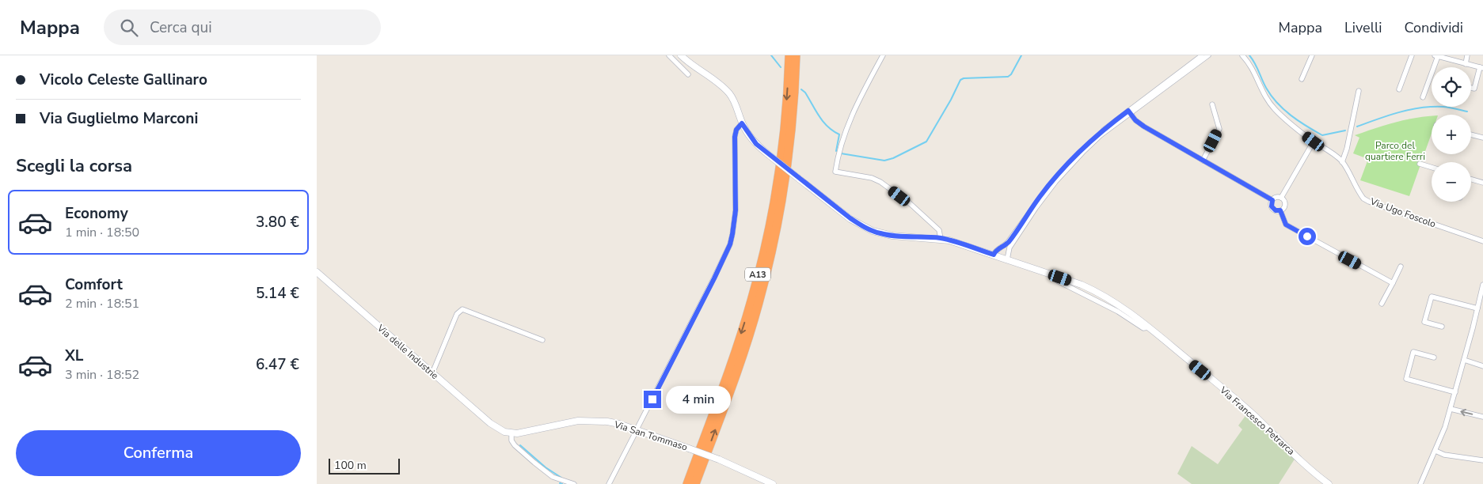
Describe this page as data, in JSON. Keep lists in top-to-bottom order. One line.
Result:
{"streets":{"highway":["A13"],"street":["Via Ugo Foscolo","Via delle Industrie","Via Francesco Petrarca","Via San Tommaso"]},"crossings":[["Via delle Industrie","Via San Tommaso"]],"parks":["Parco del quartiere Ferri"],"scale_bar":"100 m","page":{"header":"Mappa","search":"Cerca qui","nav":["Mappa","Livelli","Condividi"],"banner":["Vicolo Celeste Gallinaro","Via Guglielmo Marconi"],"map_buttons":["+","−"],"heading":"Scegli la corsa","list":[{"name":"Economy","note":"1 min · 18:50","value":"3.80 €"},{"name":"Comfort","note":"2 min · 18:51","value":"5.14 €"},{"name":"XL","note":"3 min · 18:52","value":"6.47 €"}],"bubble":"4 min","buttons":"Conferma","scale":"100 m"}}
